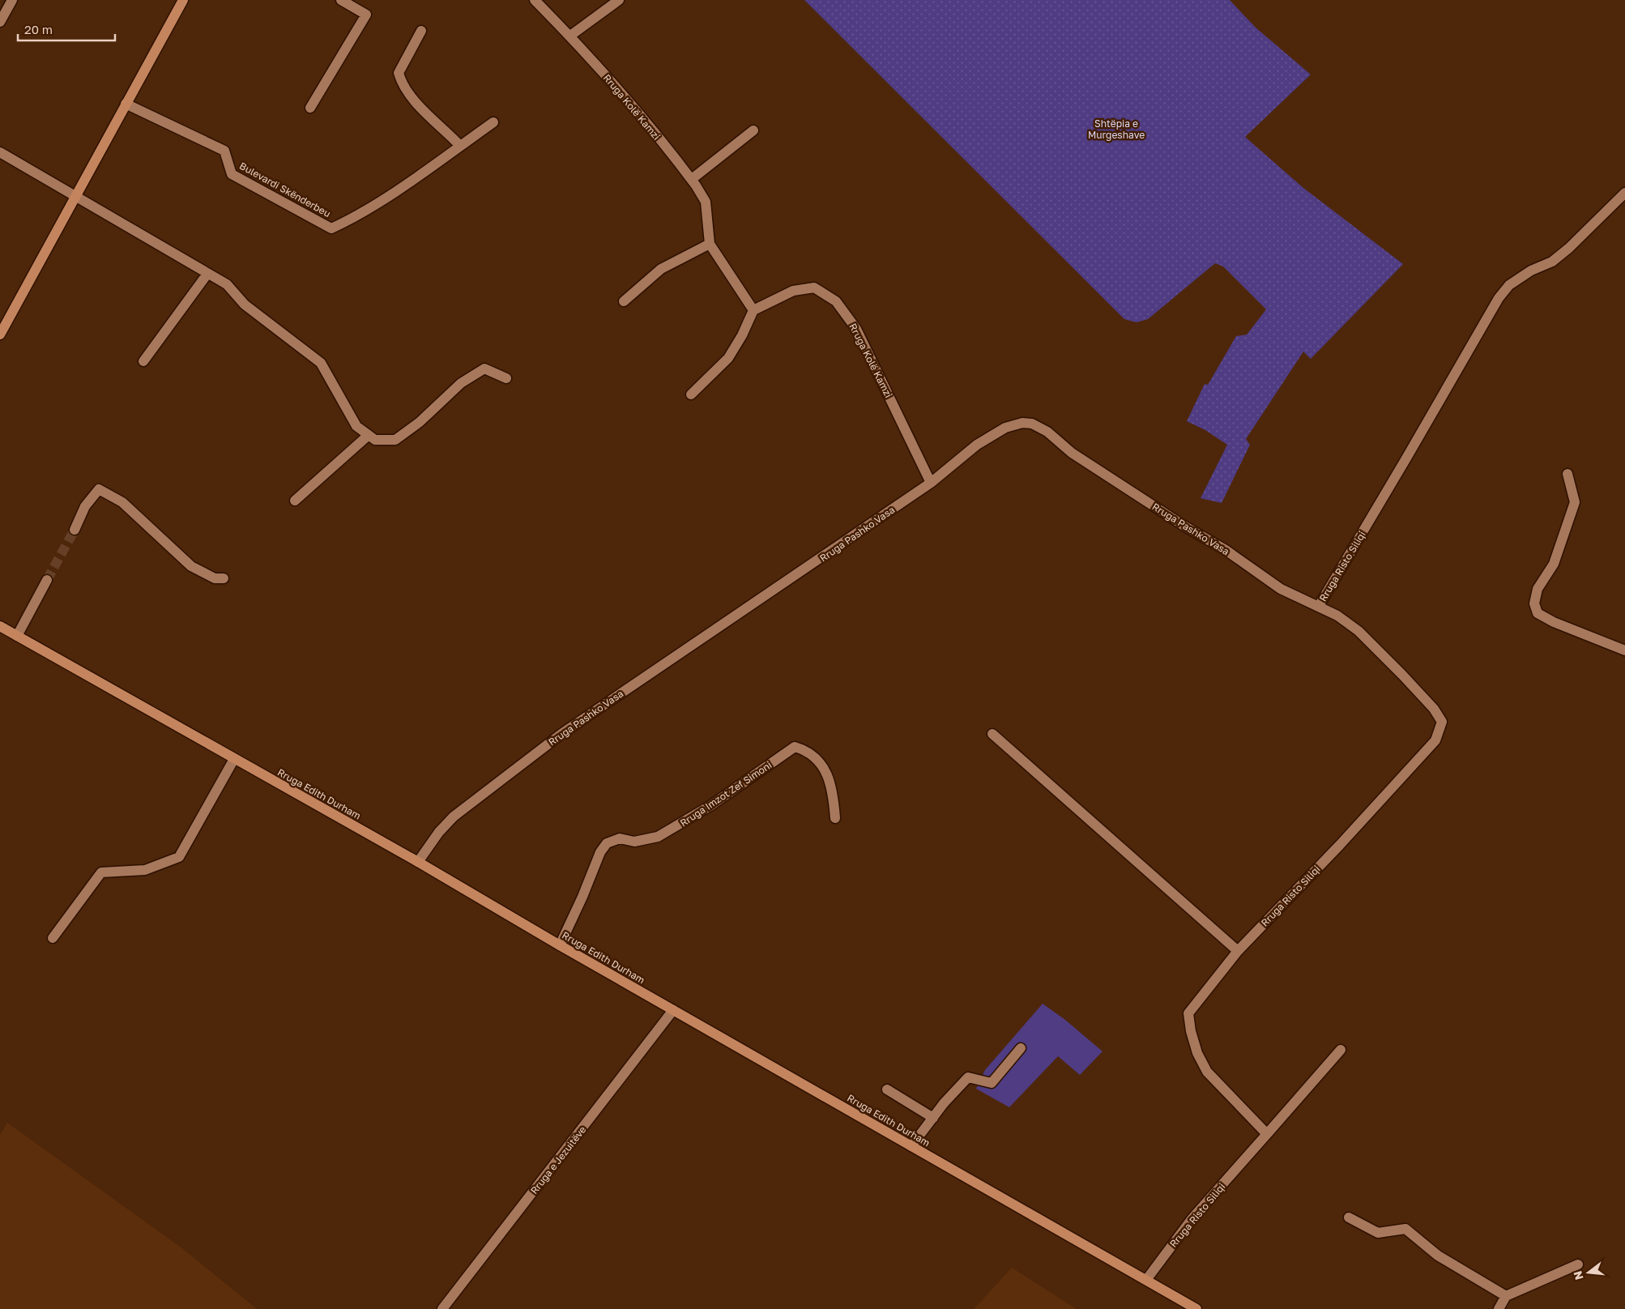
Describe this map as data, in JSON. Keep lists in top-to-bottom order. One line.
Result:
{"streets":{"main road":["Rruga Edith Durham"],"street":["Rruga Kolë Kamzi","Bulevardi Skënderbeu","Rruga Pashko Vasa","Rruga Risto Siliqi","Rruga Imzot Zef Simoni","Rruga e Jezuitëve"]},"crossings":[["Rruga Kolë Kamzi","Rruga Pashko Vasa"],["Rruga Pashko Vasa","Rruga Risto Siliqi"],["Rruga Pashko Vasa","Rruga Edith Durham"],["Rruga Risto Siliqi","Rruga Edith Durham"],["Rruga Edith Durham","Rruga Imzot Zef Simoni"],["Rruga Edith Durham","Rruga e Jezuitëve"]],"parks":["Shtëpia e Murgeshave"],"scale_bar":"20 m","north":"left"}
